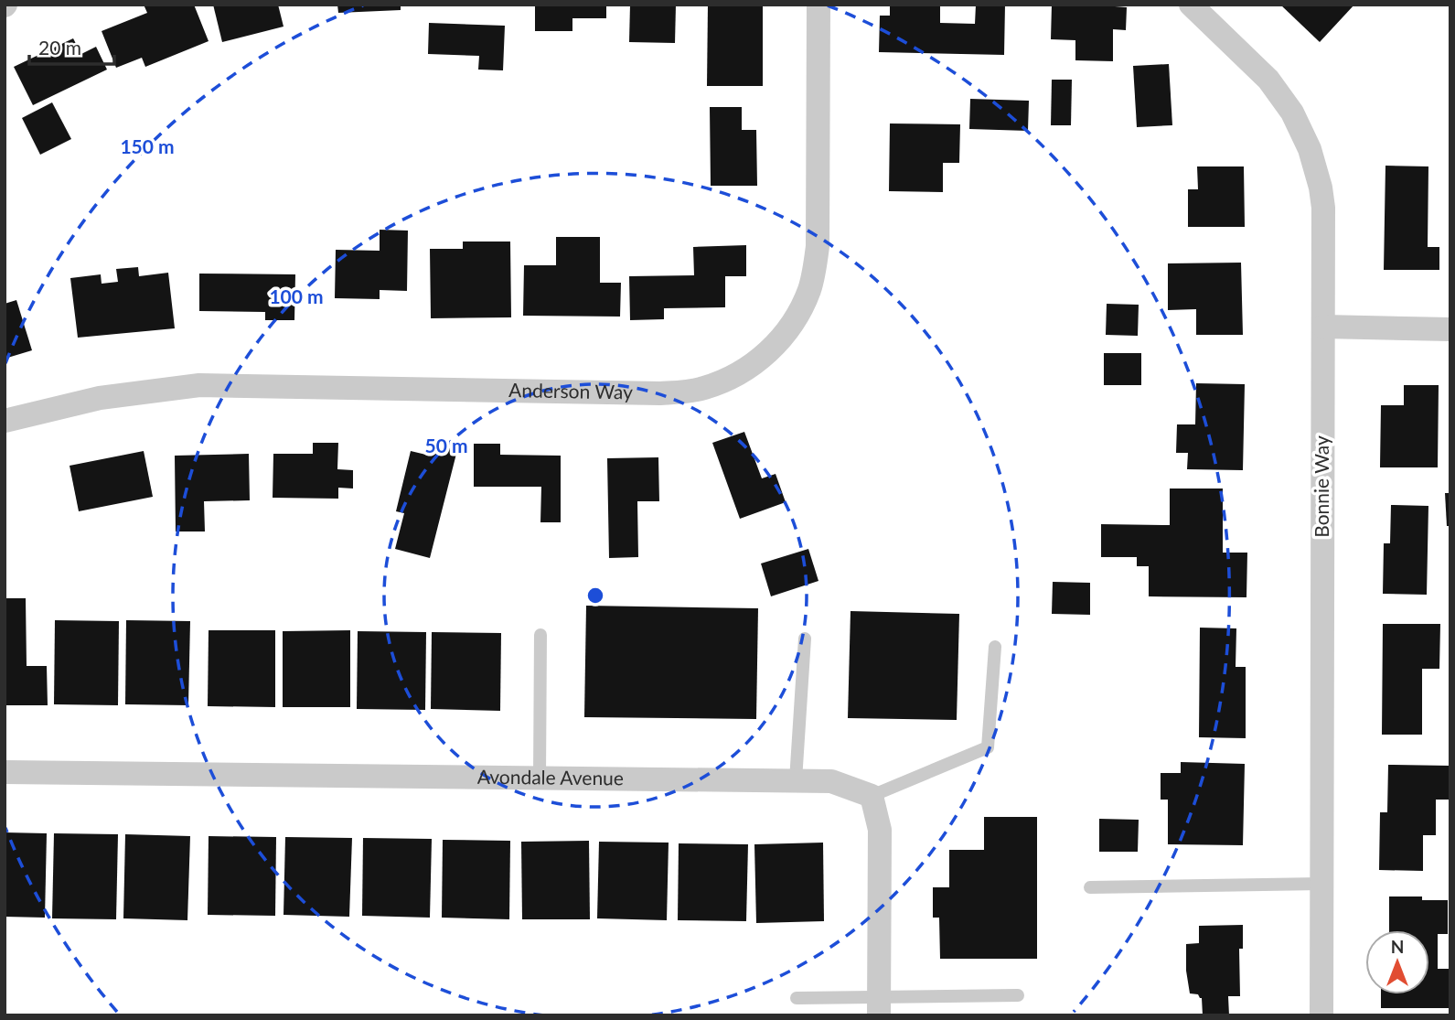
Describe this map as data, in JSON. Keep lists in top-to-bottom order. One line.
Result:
{"streets":{"street":["Anderson Way","Bonnie Way","Avondale Avenue"]},"scale_bar":"20 m","north":"top","rings":["150 m","100 m","50 m"]}
